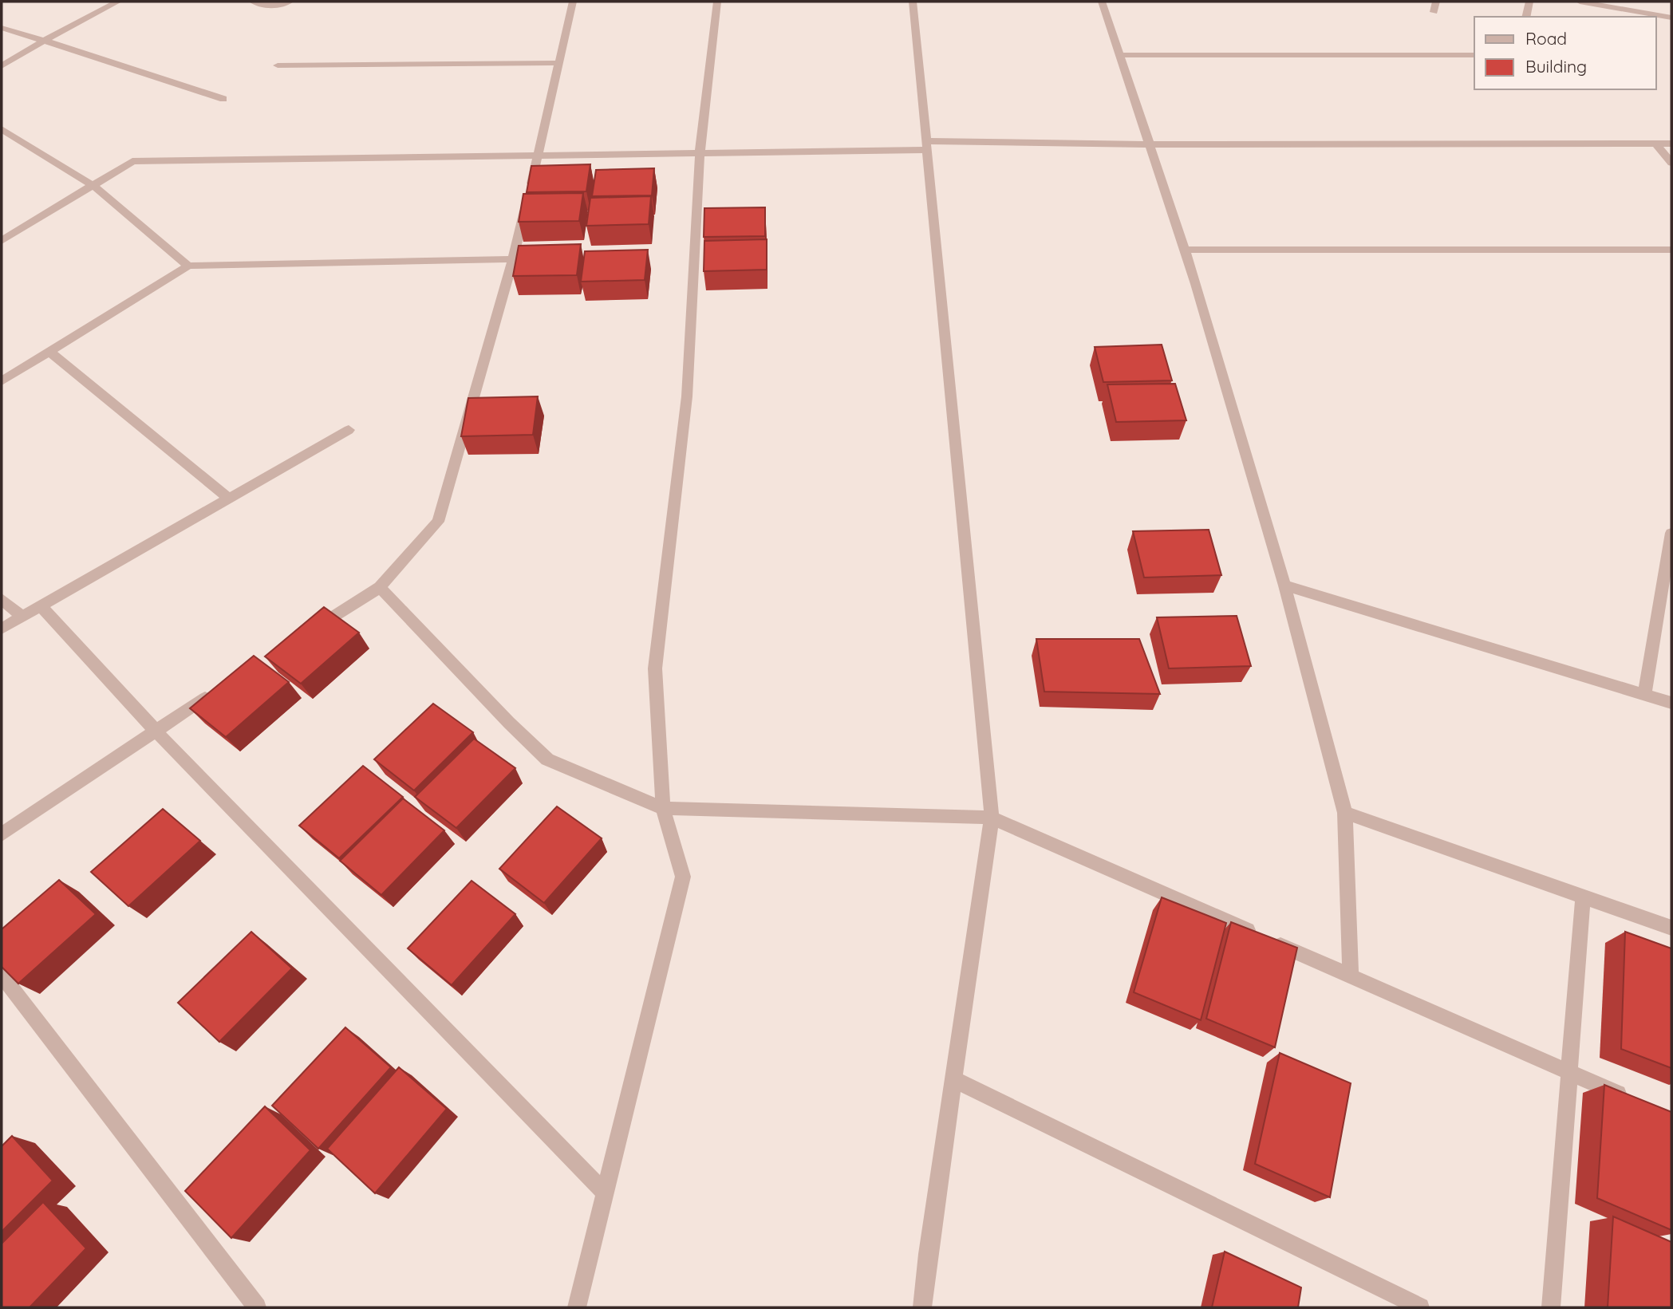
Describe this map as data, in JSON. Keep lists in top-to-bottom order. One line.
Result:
{"legend":["Road","Building"]}
